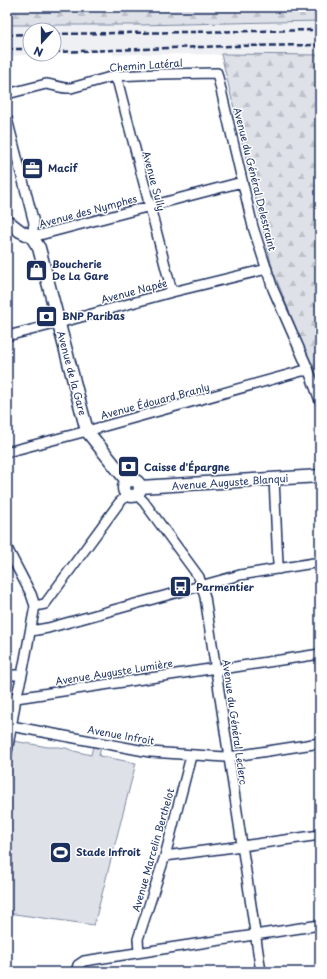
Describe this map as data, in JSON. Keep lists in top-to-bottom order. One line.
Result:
{"streets":{"street":["Chemin Latéral","Avenue du Général Delestraint","Avenue Sully","Avenue des Nymphes","Avenue Napée","Avenue de la Gare","Avenue Édouard Branly","Avenue Auguste Blanqui","Avenue Auguste Lumière","Avenue du Général Leclerc","Avenue Infroit","Avenue Marcelin Berthelot"]},"crossings":[["Chemin Latéral","Avenue du Général Delestraint"],["Chemin Latéral","Avenue Sully"],["Avenue du Général Delestraint","Avenue des Nymphes"],["Avenue du Général Delestraint","Avenue Napée"],["Avenue du Général Delestraint","Avenue Édouard Branly"],["Avenue Sully","Avenue des Nymphes"],["Avenue Sully","Avenue Napée"],["Avenue des Nymphes","Avenue de la Gare"],["Avenue Napée","Avenue de la Gare"],["Avenue de la Gare","Avenue Édouard Branly"],["Avenue de la Gare","Avenue Auguste Blanqui"],["Avenue de la Gare","Avenue du Général Leclerc"],["Avenue Auguste Blanqui","Avenue du Général Leclerc"],["Avenue Auguste Lumière","Avenue du Général Leclerc"],["Avenue du Général Leclerc","Avenue Infroit"],["Avenue Infroit","Avenue Marcelin Berthelot"]],"places":{"office":["Macif"],"shop":["Boucherie De La Gare"],"bank":["BNP Paribas","Caisse d'Épargne"],"bus stop":["Parmentier"],"sports":["Stade Infroit"]},"north":"bottom"}
